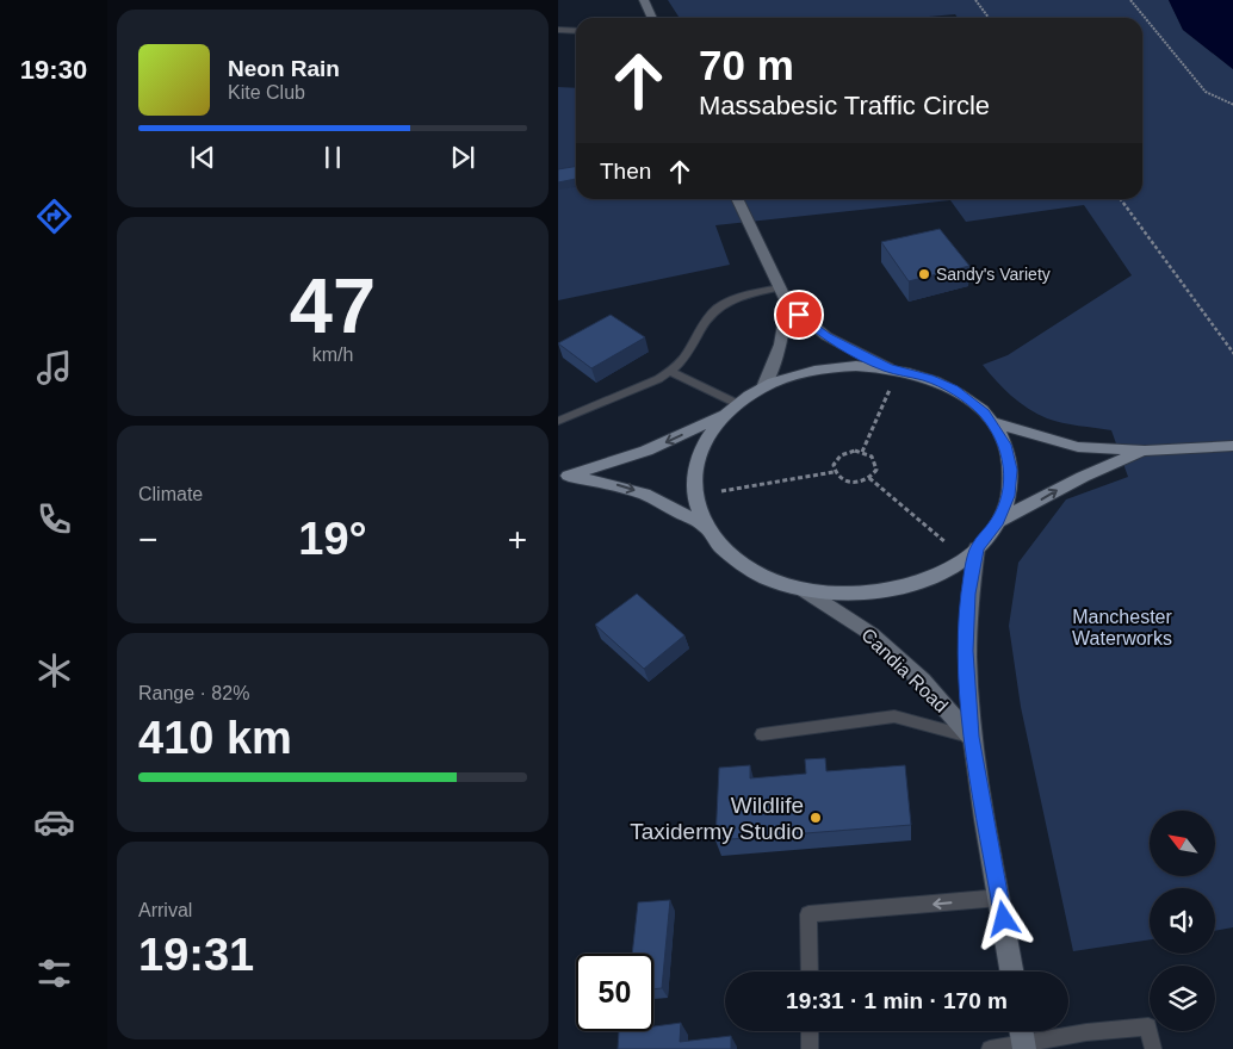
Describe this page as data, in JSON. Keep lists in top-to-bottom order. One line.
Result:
{"streets":{"main road":["Candia Road"]},"parks":["Manchester Waterworks"],"places":["Sandy's Variety","Wildlife Taxidermy Studio"],"north":"top left","page":{"tabs":"19:30","turn":["70 m","Massabesic Traffic Circle"],"song":["Neon Rain","Kite Club"],"then":"Then","tile":[["47","km/h"],"Climate",["Range · 82%","410 km"],["Arrival","19:31"]],"heat":["−","19°","+"],"limit":"50","trip":"19:31 · 1 min · 170 m"}}
